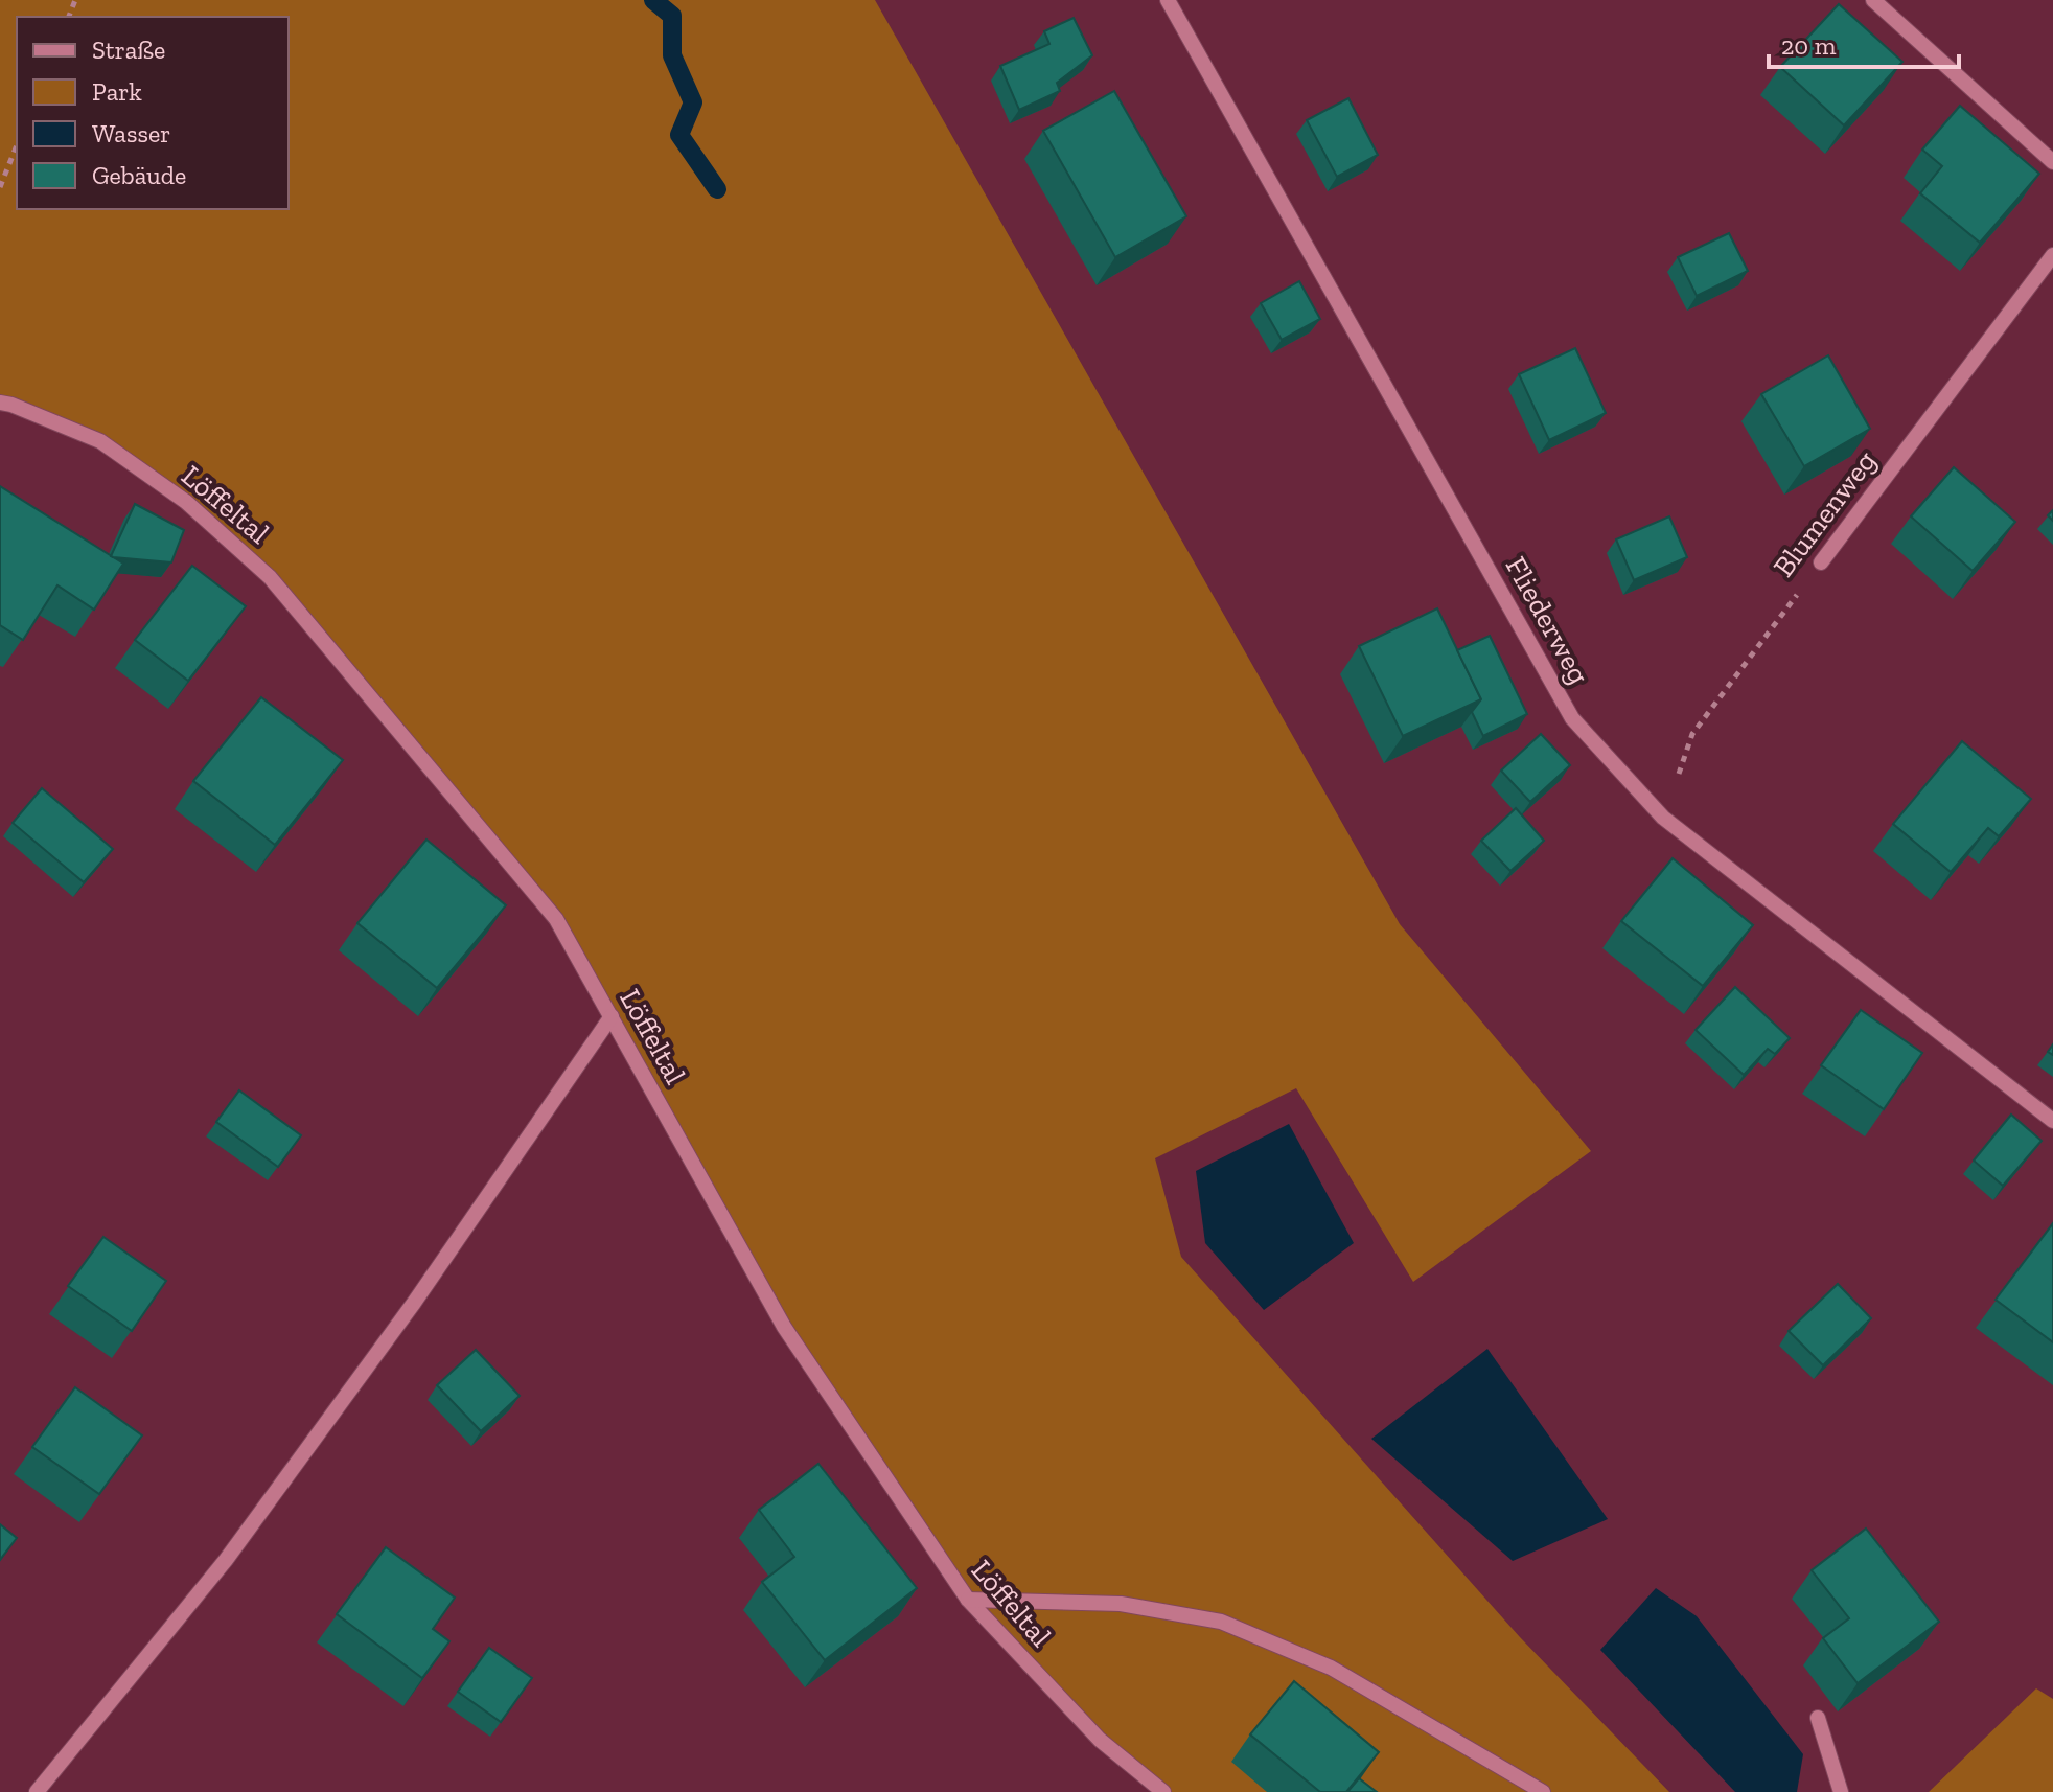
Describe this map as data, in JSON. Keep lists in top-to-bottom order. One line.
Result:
{"streets":{"street":["Löffeltal","Blumenweg","Fliederweg"]},"crossings":[["Blumenweg","Fliederweg"]],"legend":["Straße","Park","Wasser","Gebäude"],"scale_bar":"20 m"}
